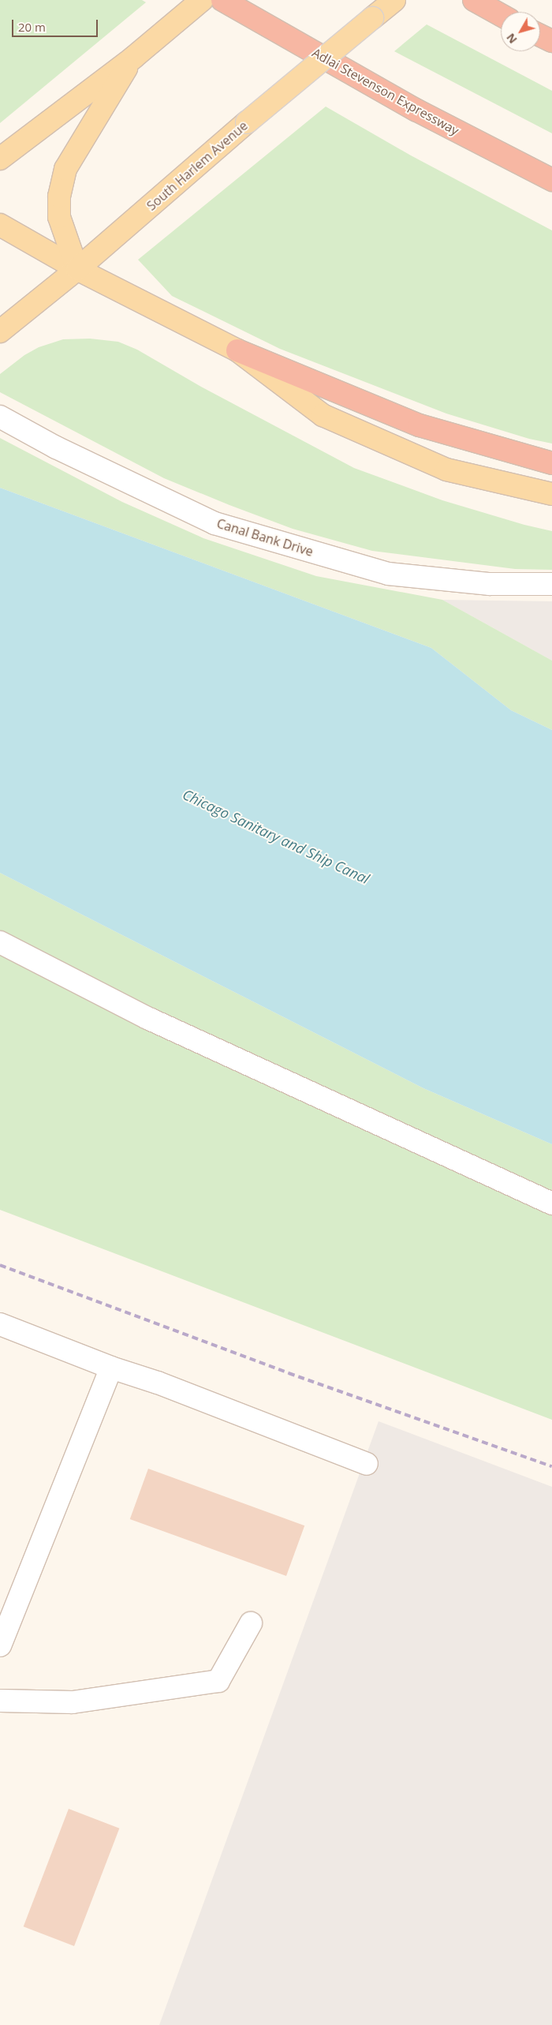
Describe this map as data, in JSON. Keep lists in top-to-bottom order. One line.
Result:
{"streets":{"highway":["Adlai Stevenson Expressway"],"main road":["South Harlem Avenue"],"street":["Canal Bank Drive"]},"water":["Chicago Sanitary and Ship Canal"],"scale_bar":"20 m","north":"bottom left"}
